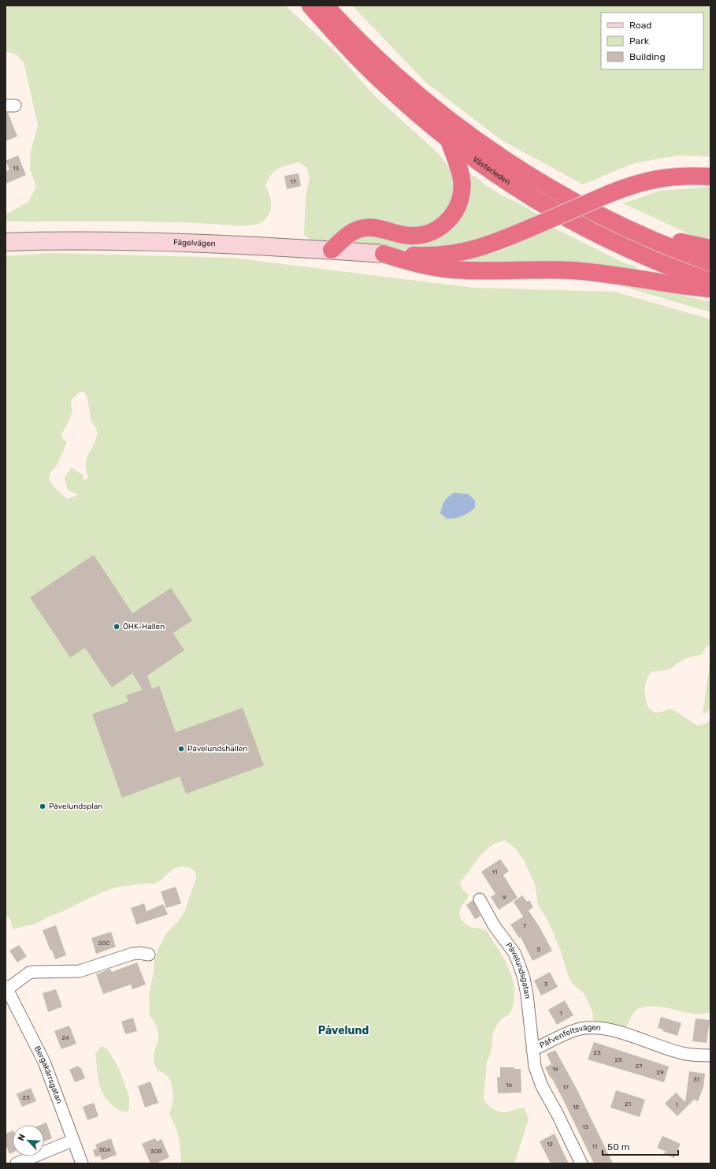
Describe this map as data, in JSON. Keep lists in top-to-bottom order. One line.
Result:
{"streets":{"highway":["Västerleden"],"street":["Fågelvägen","Påvelundsgatan","Påfvenfeltsvägen","Bergakärrsgatan"]},"crossings":[["Påvelundsgatan","Påfvenfeltsvägen"]],"districts":["Påvelund"],"places":["ÖHK-Hallen","Påvelundshallen","Påvelundsplan"],"house_numbers":["13","17","11","9","7","20C","5","3","1","24","23","25","27","19","29","31","16","17","23","21","1","15","13","12","11","30A","30B"],"legend":["Road","Park","Building"],"scale_bar":"50 m","north":"top left"}
